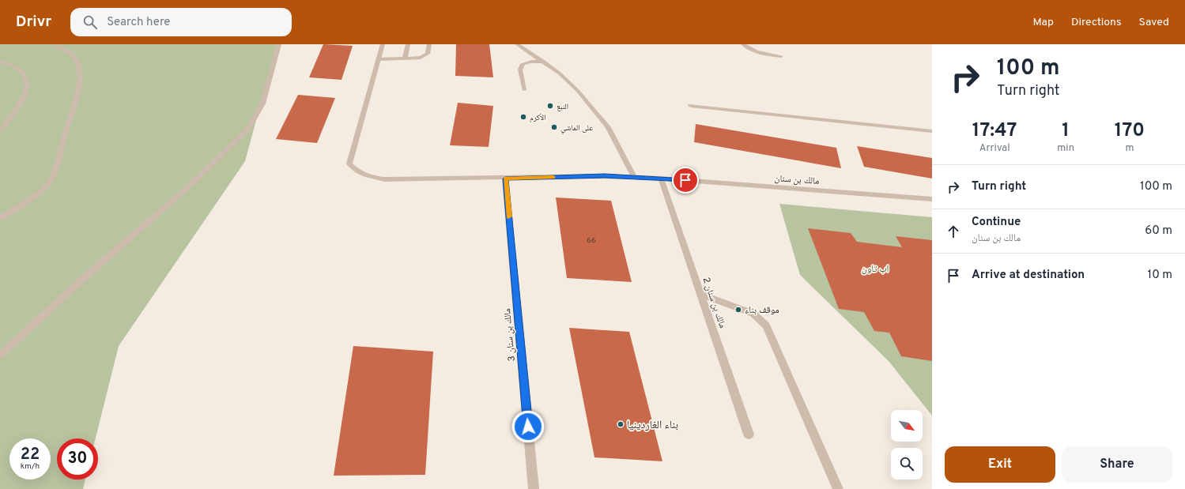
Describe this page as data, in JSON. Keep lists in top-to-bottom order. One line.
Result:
{"streets":{"street":["مالك بن سنان","مالك بن سنان 2","مالك بن سنان 3"]},"crossings":[["مالك بن سنان","مالك بن سنان 2"],["مالك بن سنان","مالك بن سنان 3"]],"parks":["اب تاون"],"places":["النبع","الأكرم","على الماشي","موقف بناء","بناء الغاردينيا"],"house_numbers":["66"],"north":"bottom right","page":{"header":"Drivr","search":"Search here","nav":["Map","Directions","Saved"],"turn":["100 m","Turn right"],"eta":["17:47","Arrival","1","min","170","m"],"list":[{"name":"Turn right","value":"100 m"},{"name":"Continue","note":"مالك بن سنان","value":"60 m"},{"name":"Arrive at destination","value":"10 m"}],"speed":"22 km/h","limit":"30","buttons":["Exit","Share"]}}
